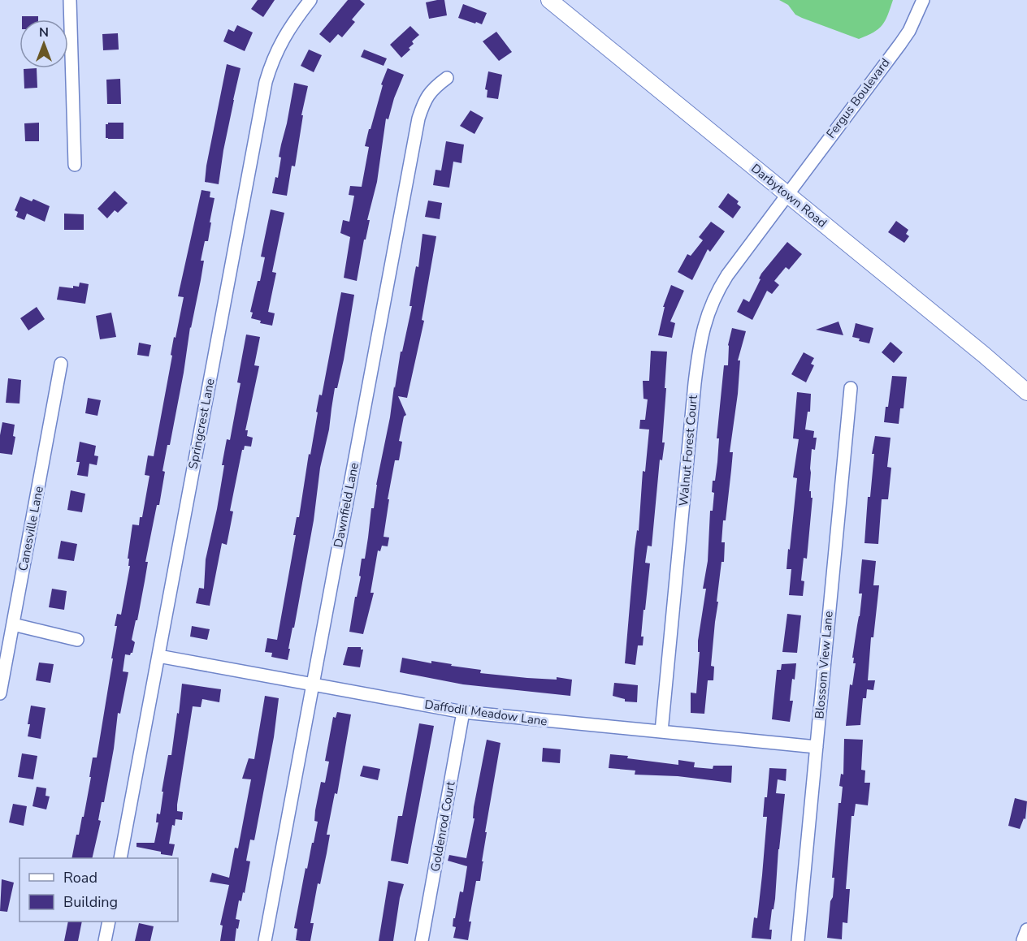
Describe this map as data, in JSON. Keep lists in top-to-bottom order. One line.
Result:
{"streets":{"main road":["Darbytown Road"],"street":["Fergus Boulevard","Springcrest Lane","Walnut Forest Court","Dawnfield Lane","Canesville Lane","Blossom View Lane","Daffodil Meadow Lane","Goldenrod Court"]},"crossings":[["Fergus Boulevard","Darbytown Road"],["Fergus Boulevard","Walnut Forest Court"],["Darbytown Road","Walnut Forest Court"],["Springcrest Lane","Daffodil Meadow Lane"],["Walnut Forest Court","Daffodil Meadow Lane"],["Dawnfield Lane","Daffodil Meadow Lane"],["Blossom View Lane","Daffodil Meadow Lane"],["Daffodil Meadow Lane","Goldenrod Court"]],"legend":["Road","Building"],"north":"top"}
